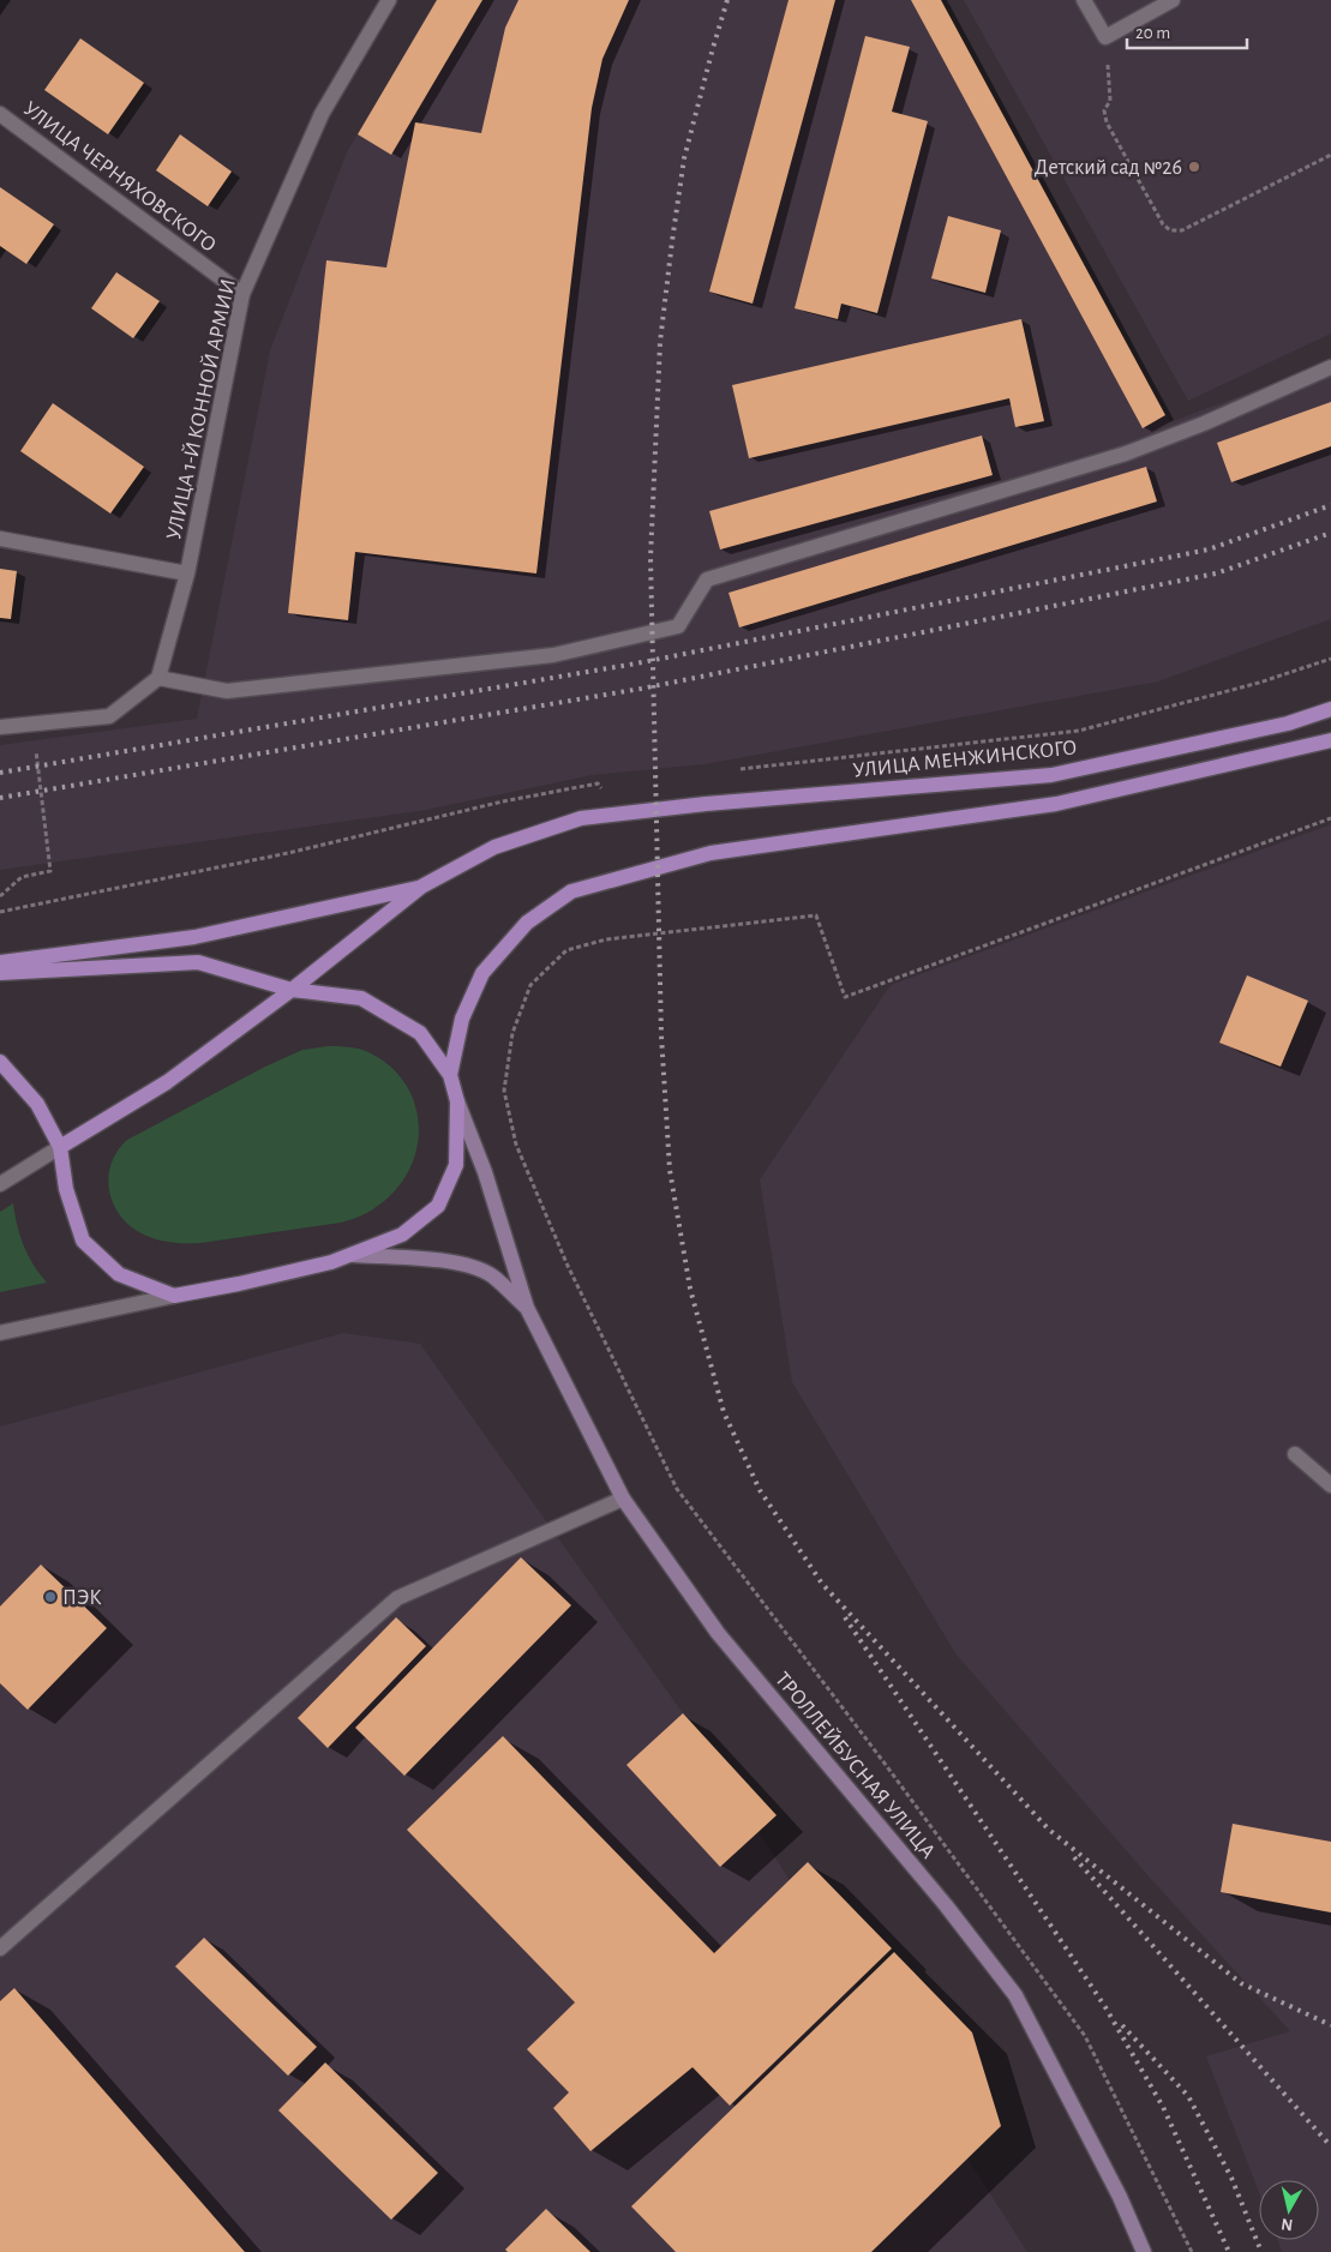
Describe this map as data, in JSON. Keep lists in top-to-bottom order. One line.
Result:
{"streets":{"main road":["УЛИЦА МЕНЖИНСКОГО","ТРОЛЛЕЙБУСНАЯ УЛИЦА"],"street":["УЛИЦА ЧЕРНЯХОВСКОГО","УЛИЦА 1-Й КОННОЙ АРМИИ"]},"crossings":[["УЛИЦА ЧЕРНЯХОВСКОГО","УЛИЦА 1-Й КОННОЙ АРМИИ"]],"places":["Детский сад №26","ПЭК"],"scale_bar":"20 m","north":"bottom"}
